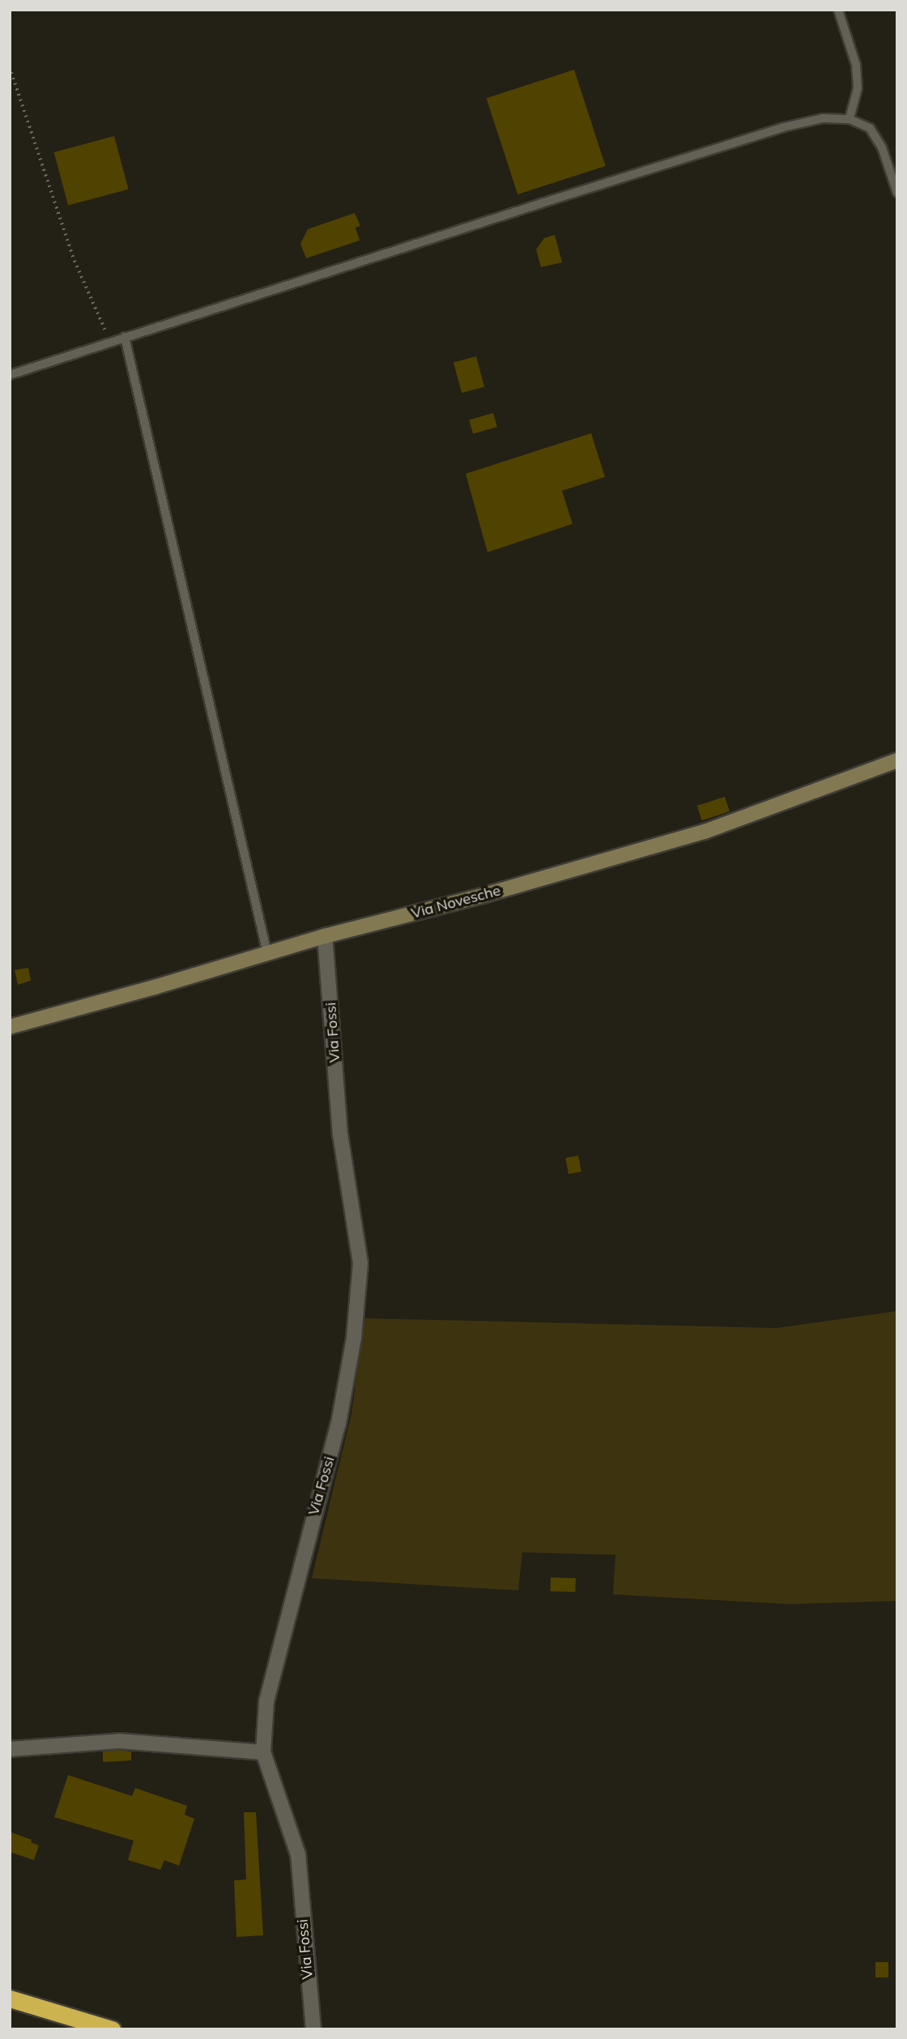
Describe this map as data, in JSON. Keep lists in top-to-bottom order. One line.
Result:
{"streets":{"street":["Via Novesche","Via Fossi"]},"crossings":[["Via Novesche","Via Fossi"]]}
